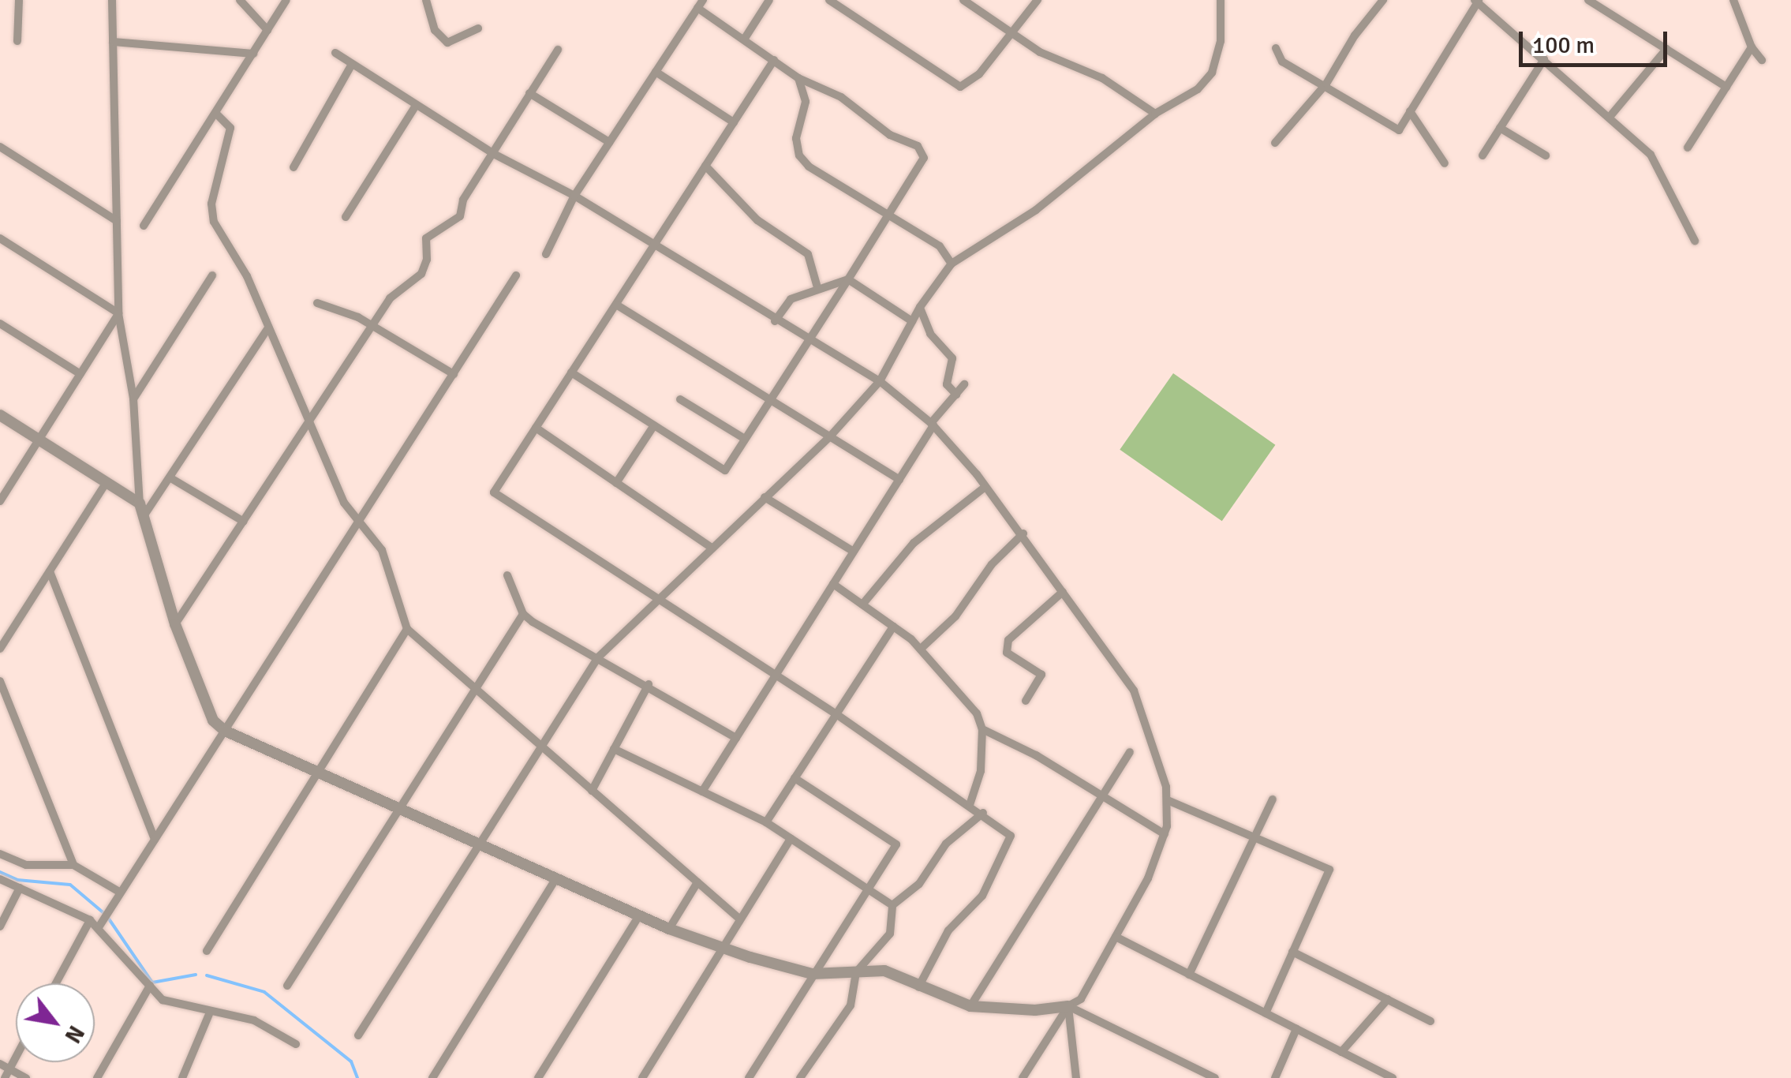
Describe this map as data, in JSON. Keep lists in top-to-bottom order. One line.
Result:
{"scale_bar":"100 m","north":"bottom right"}
